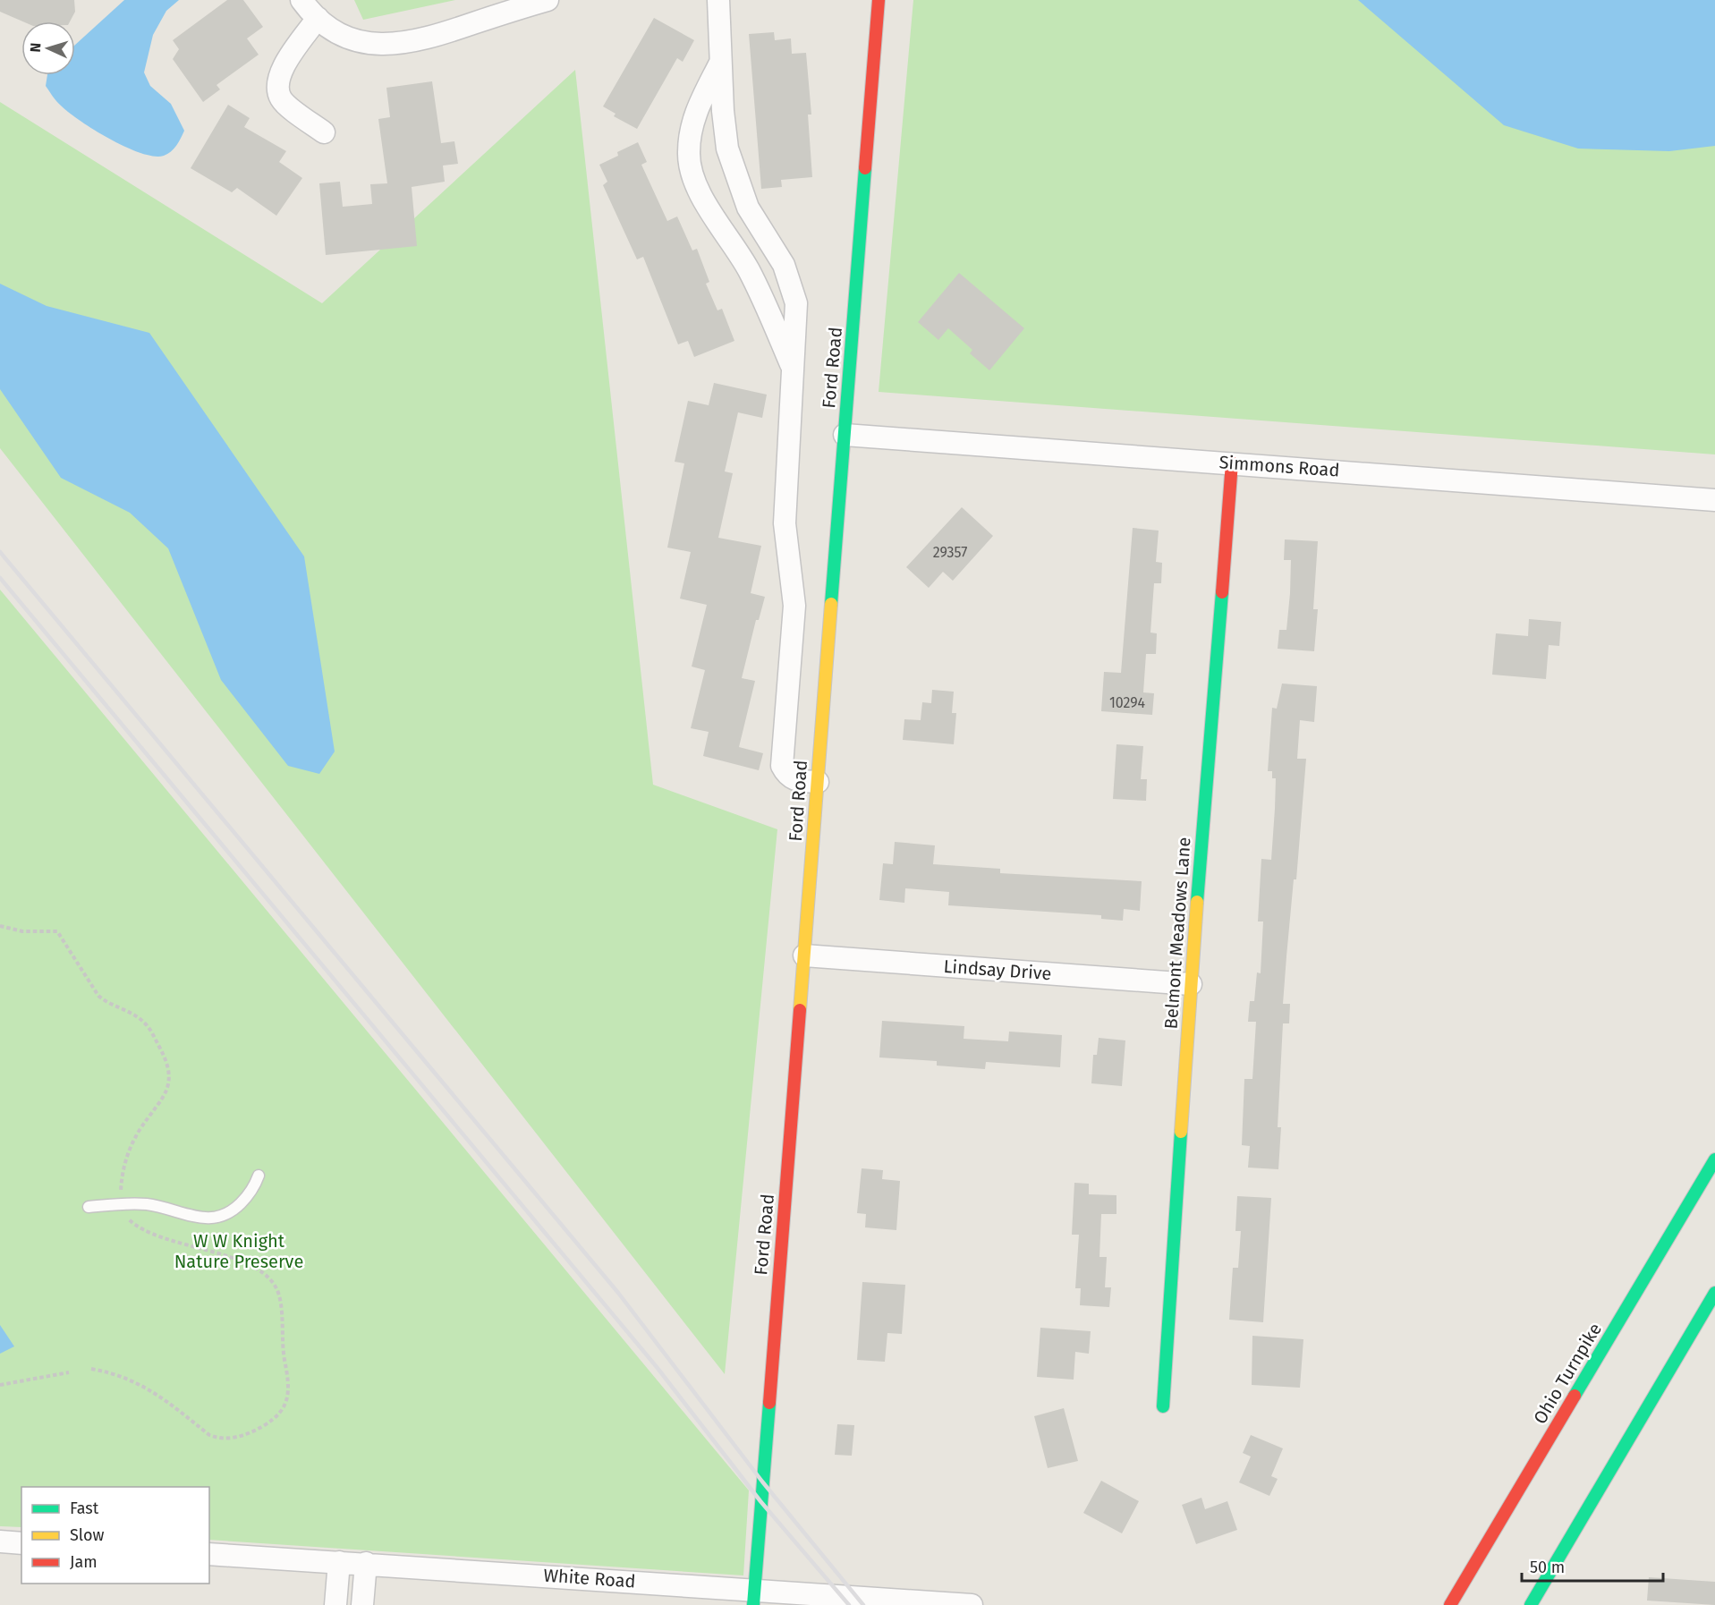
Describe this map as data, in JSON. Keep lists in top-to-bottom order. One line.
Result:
{"streets":{"main road":["Ford Road","Belmont Meadows Lane","Ohio Turnpike"],"street":["Simmons Road","Lindsay Drive","White Road"]},"crossings":[["Ford Road","Simmons Road"],["Ford Road","Lindsay Drive"],["Ford Road","White Road"],["Simmons Road","Belmont Meadows Lane"],["Belmont Meadows Lane","Lindsay Drive"]],"parks":["W W Knight Nature Preserve"],"house_numbers":["29357","10294"],"legend":["Fast","Slow","Jam"],"scale_bar":"50 m","north":"left"}
